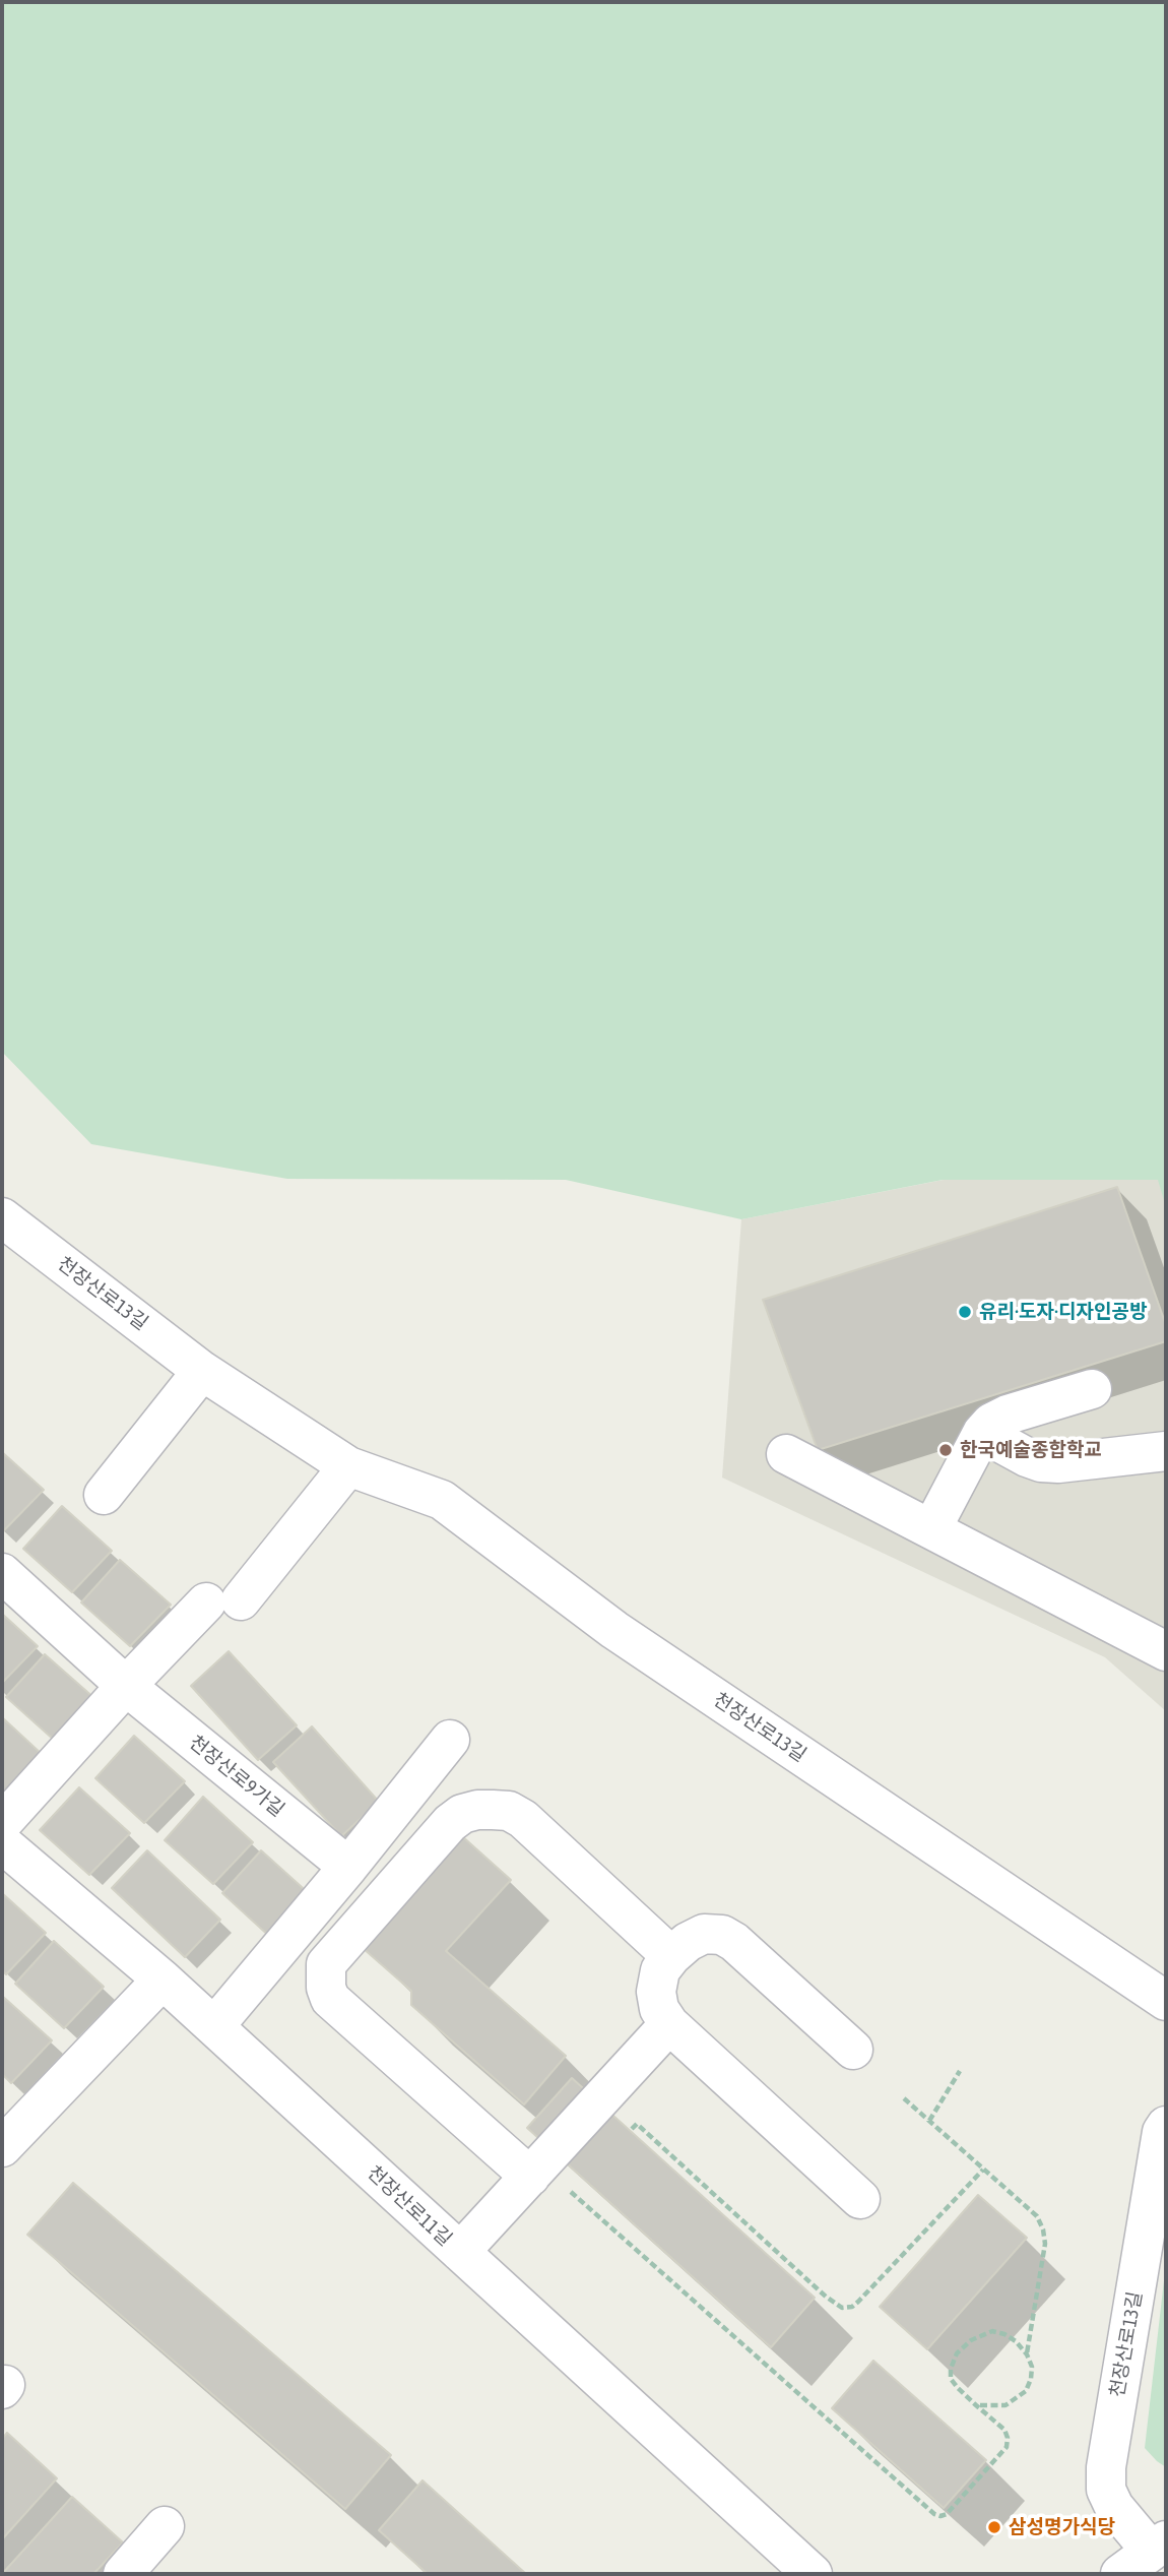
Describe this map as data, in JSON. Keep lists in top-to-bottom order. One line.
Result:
{"streets":{"street":["천장산로13길","천장산로9가길","천장산로11길"]},"places":["유리·도자·디자인공방","한국예술종합학교","삼성명가식당"]}
